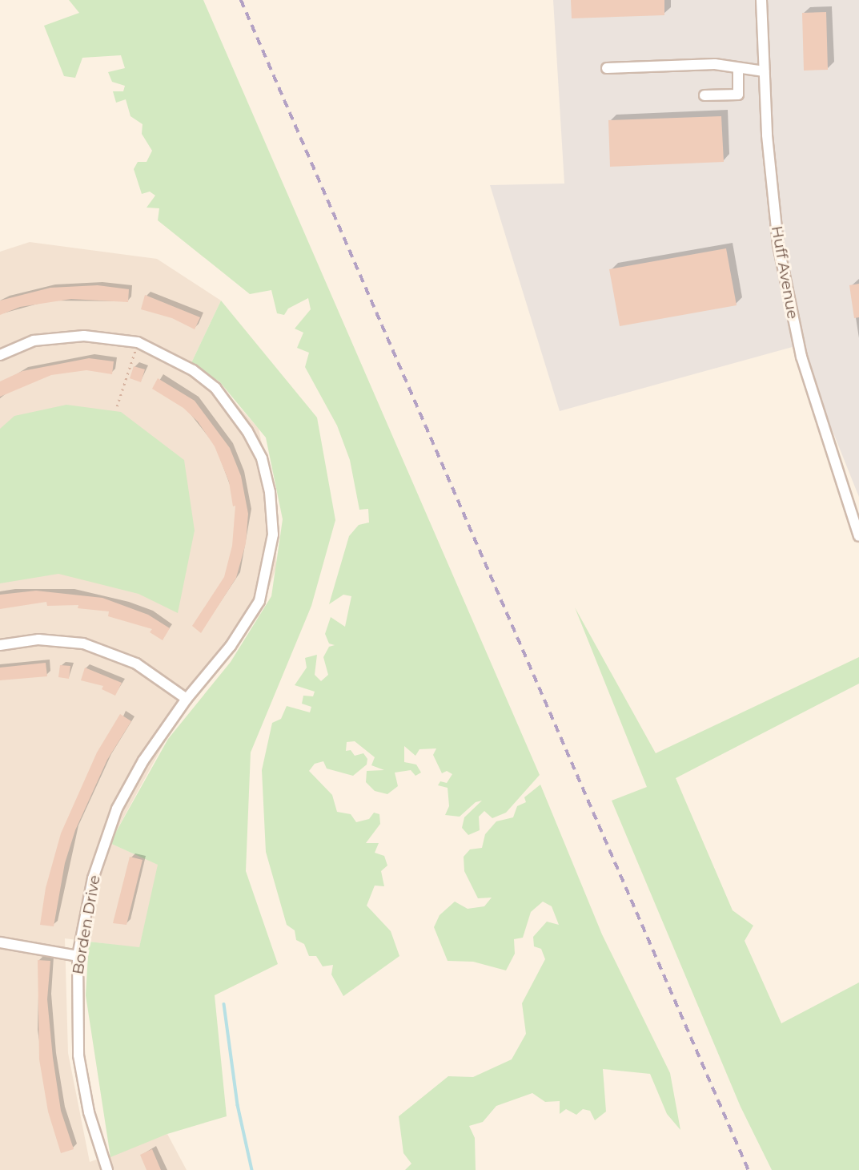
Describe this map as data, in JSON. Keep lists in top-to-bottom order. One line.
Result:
{"streets":{"street":["Huff Avenue","Borden Drive"]}}
